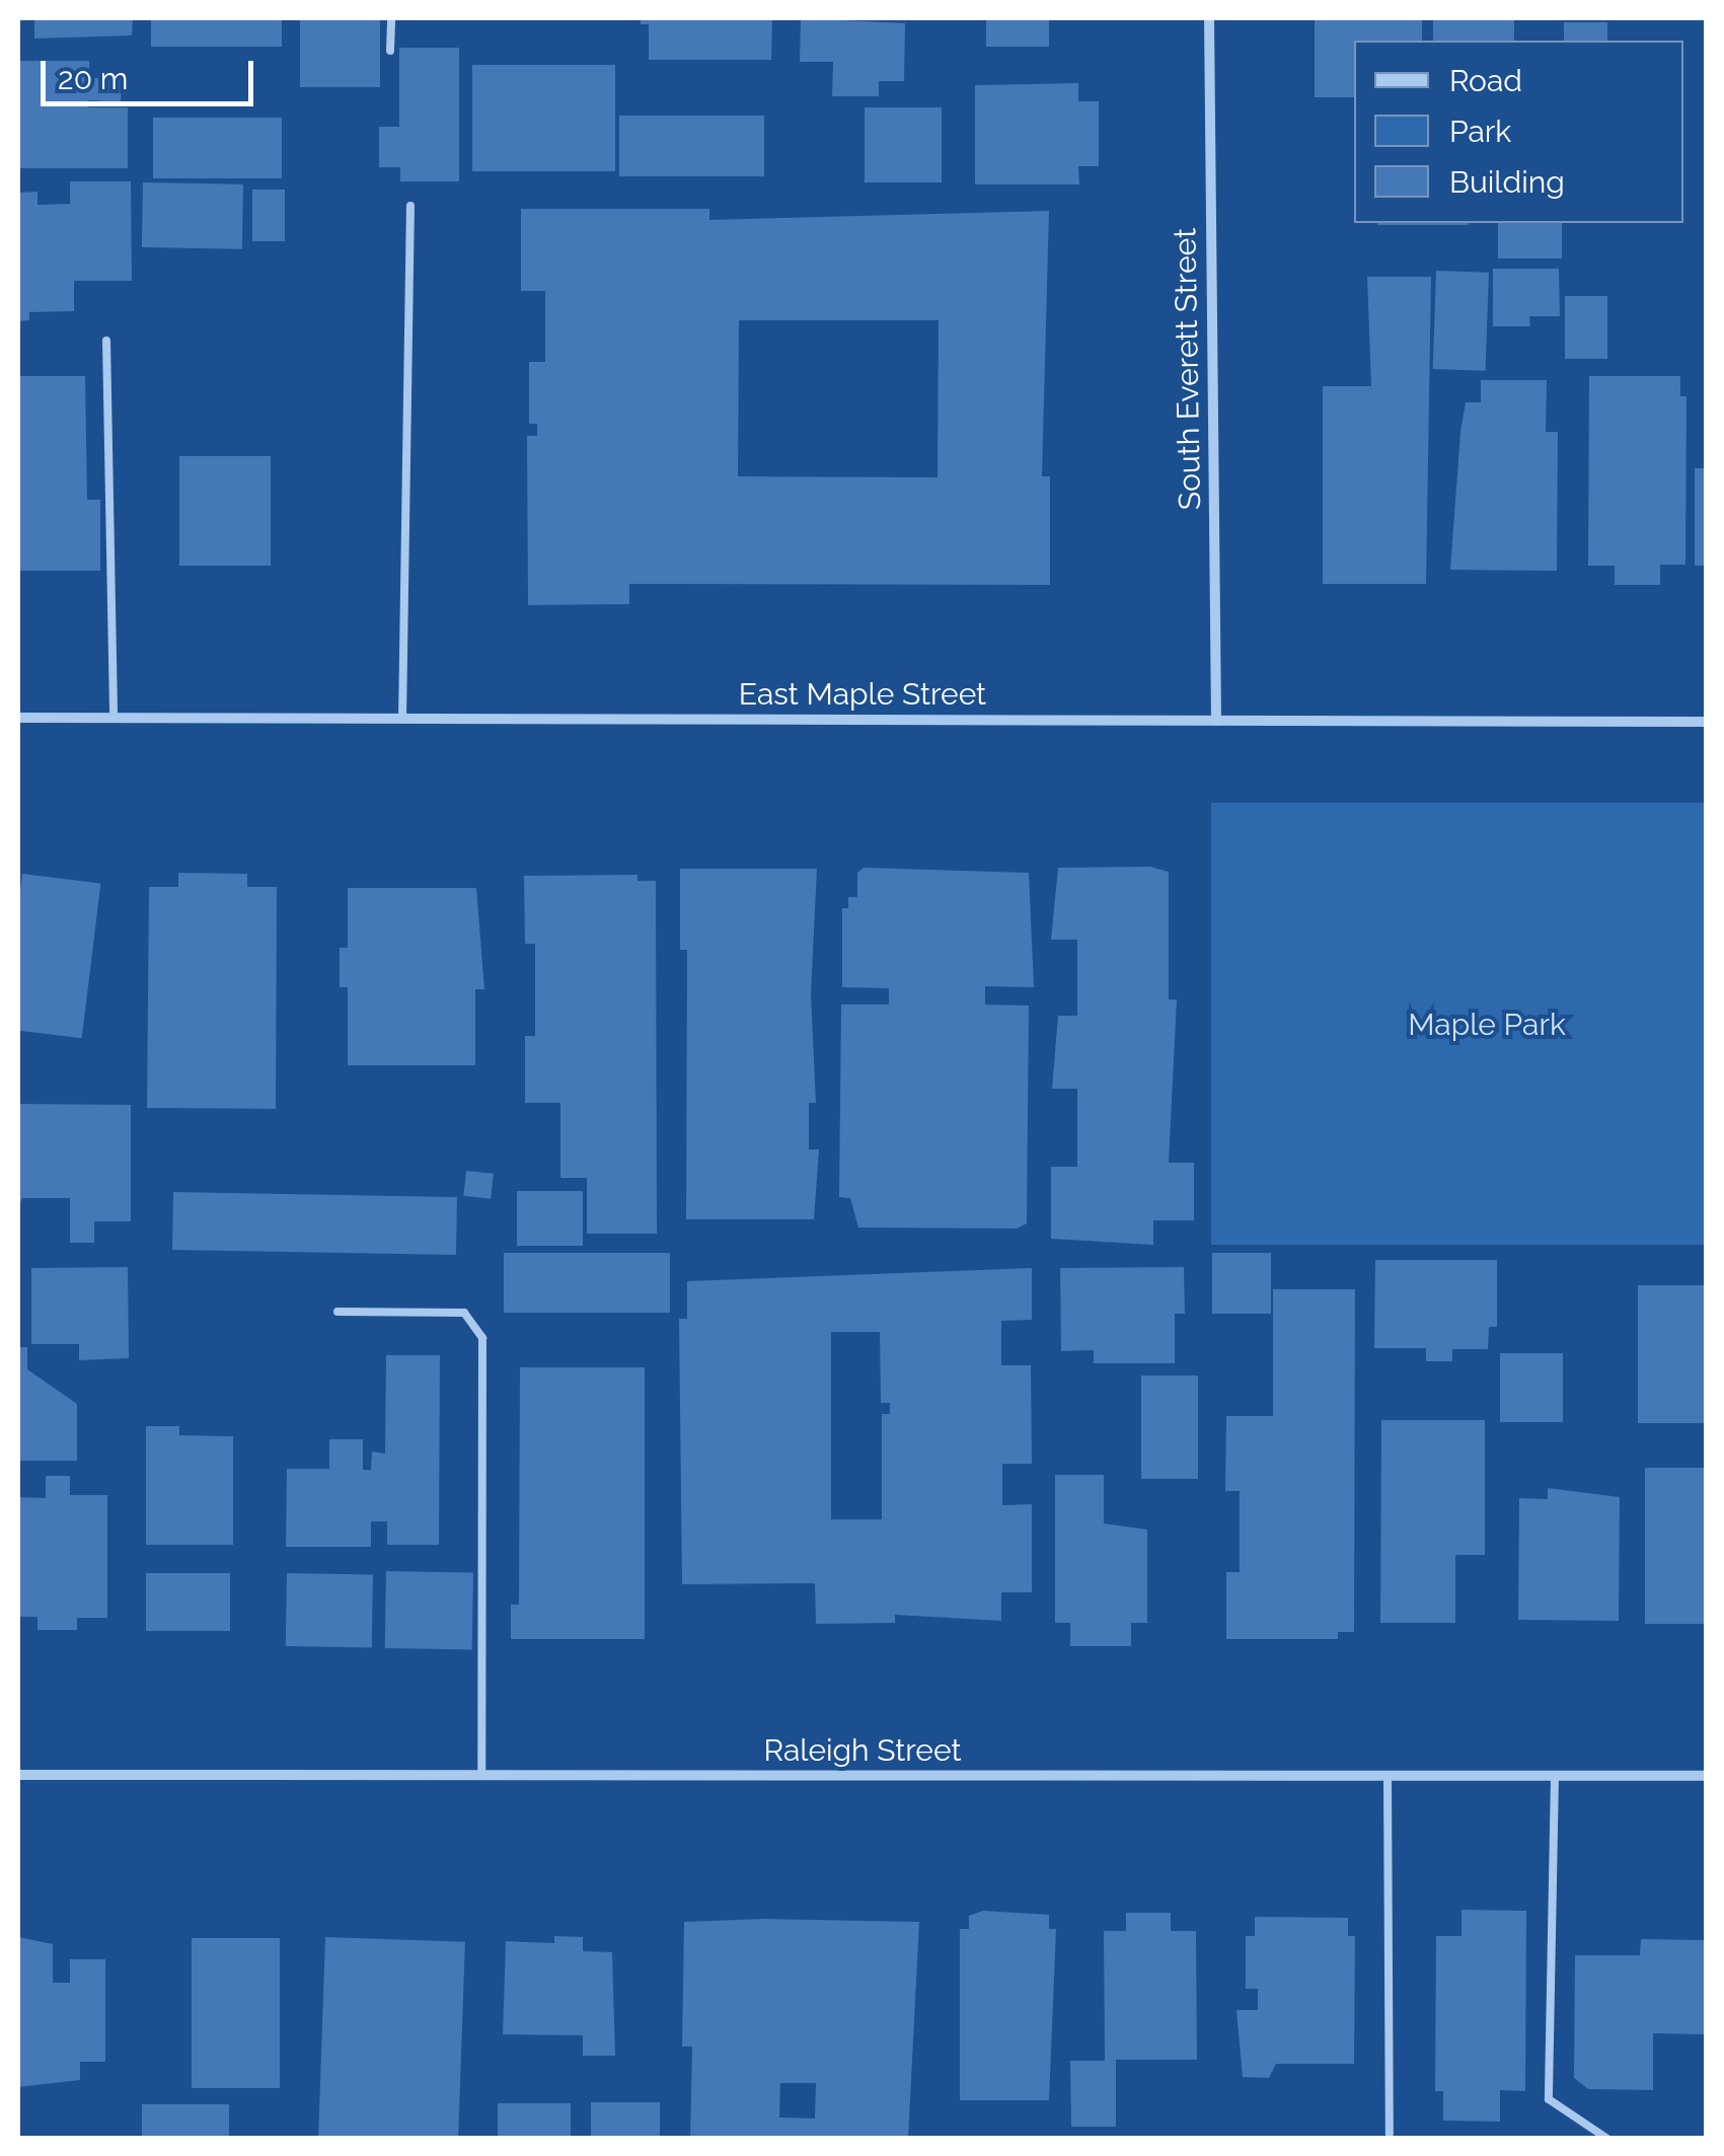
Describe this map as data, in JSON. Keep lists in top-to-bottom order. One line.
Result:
{"streets":{"street":["South Everett Street","East Maple Street","Raleigh Street"]},"crossings":[["South Everett Street","East Maple Street"]],"parks":["Maple Park"],"legend":["Road","Park","Building"],"scale_bar":"20 m"}
